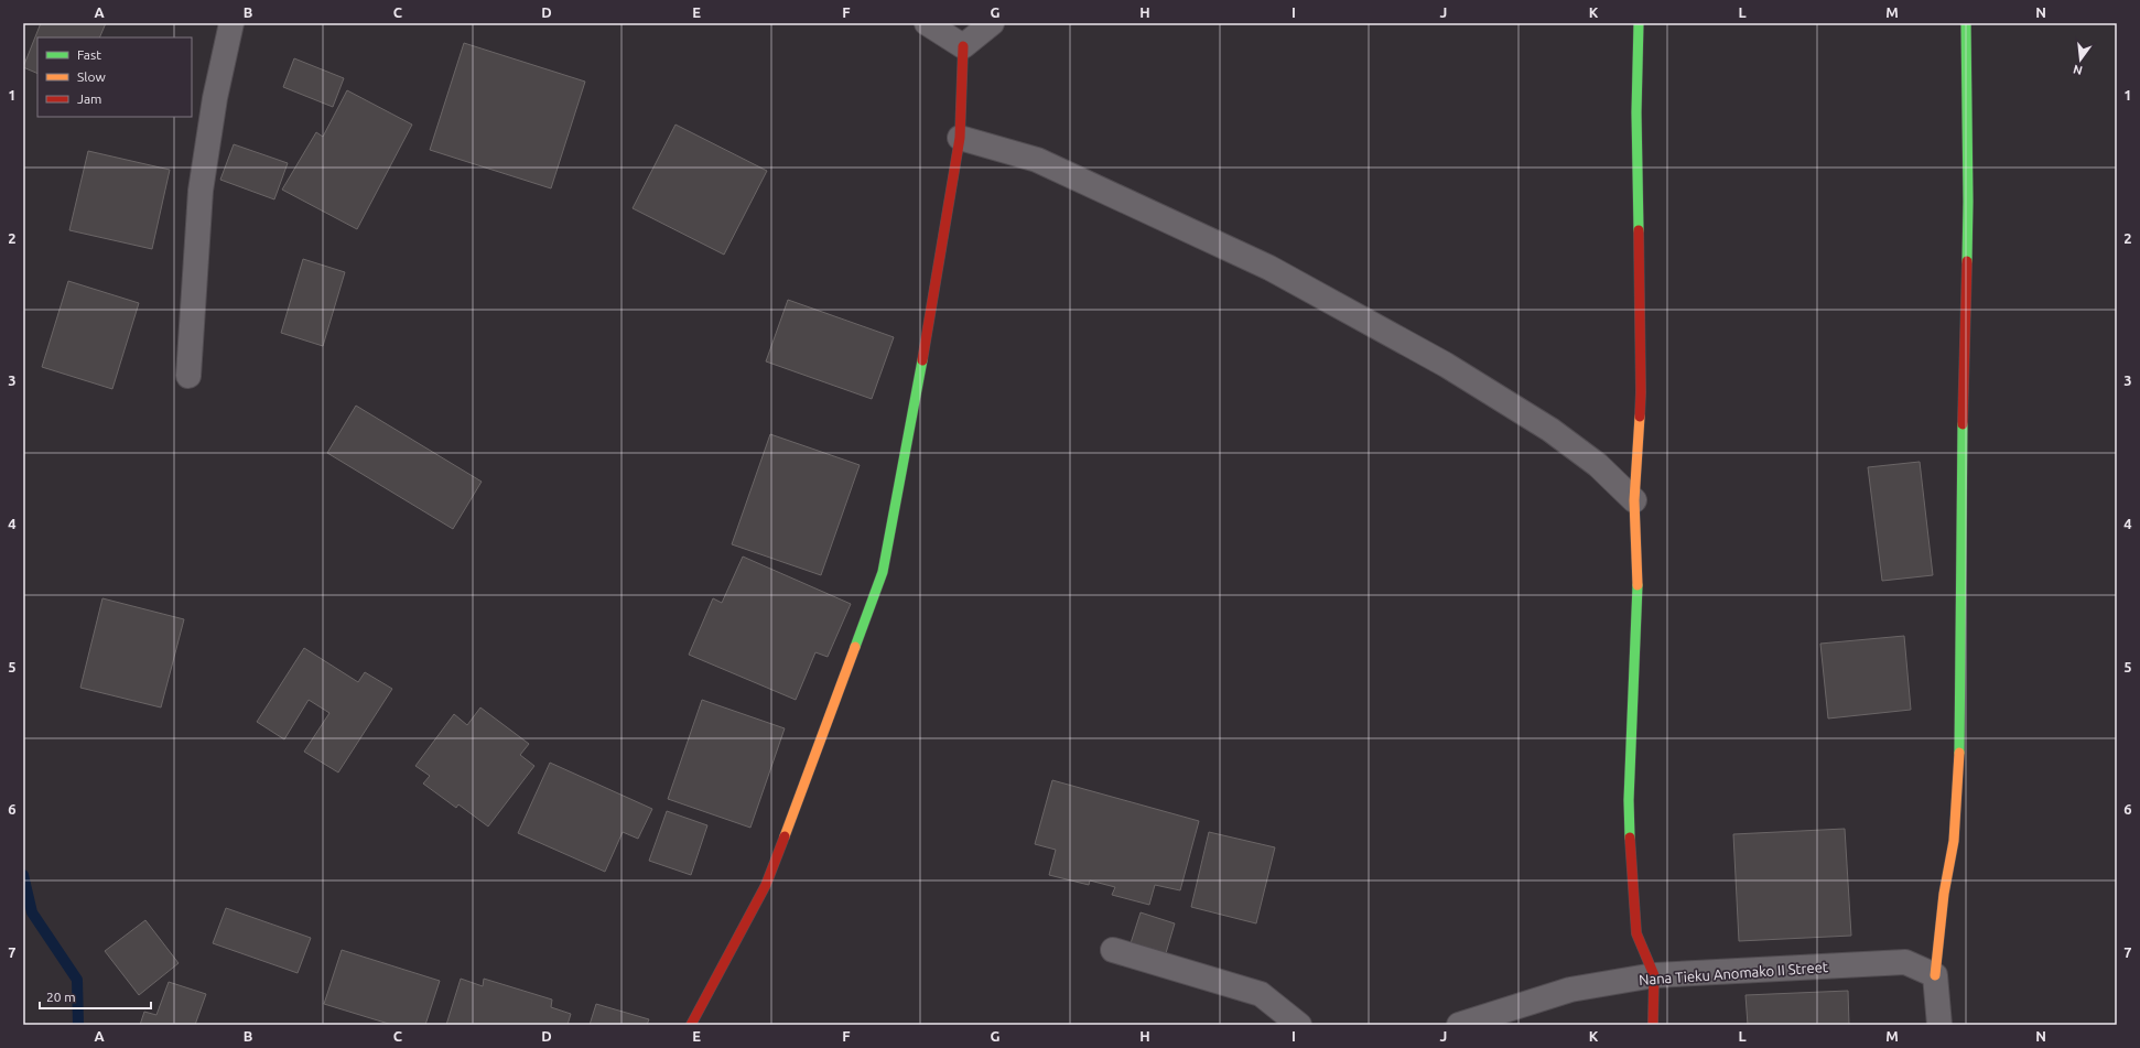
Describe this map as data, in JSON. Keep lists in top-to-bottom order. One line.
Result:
{"streets":{"street":["Nana Tieku Anomako II Street"]},"legend":["Fast","Slow","Jam"],"scale_bar":"20 m","north":"bottom","grid":{"columns":["A","B","C","D","E","F","G","H","I","J","K","L","M","N"],"rows":["1","2","3","4","5","6","7"]}}
